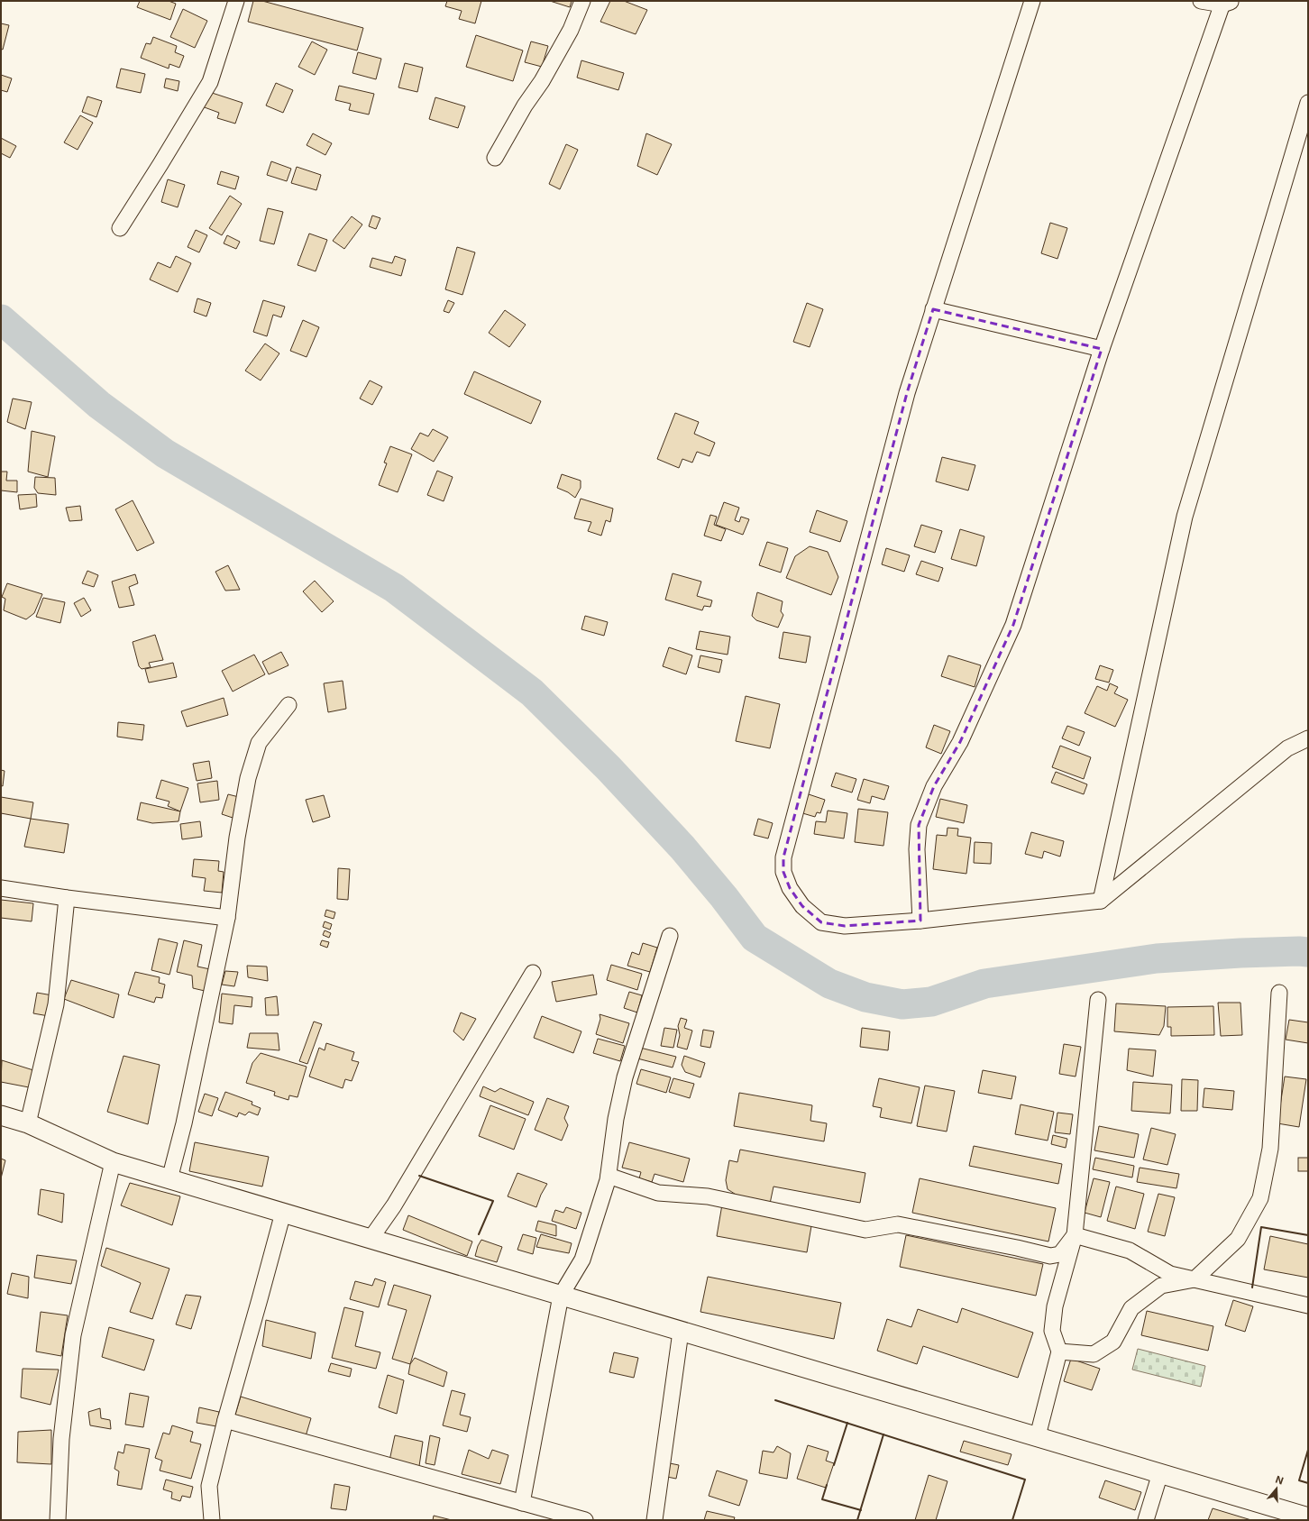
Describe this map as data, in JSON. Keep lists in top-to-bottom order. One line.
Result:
{"north":"top"}
